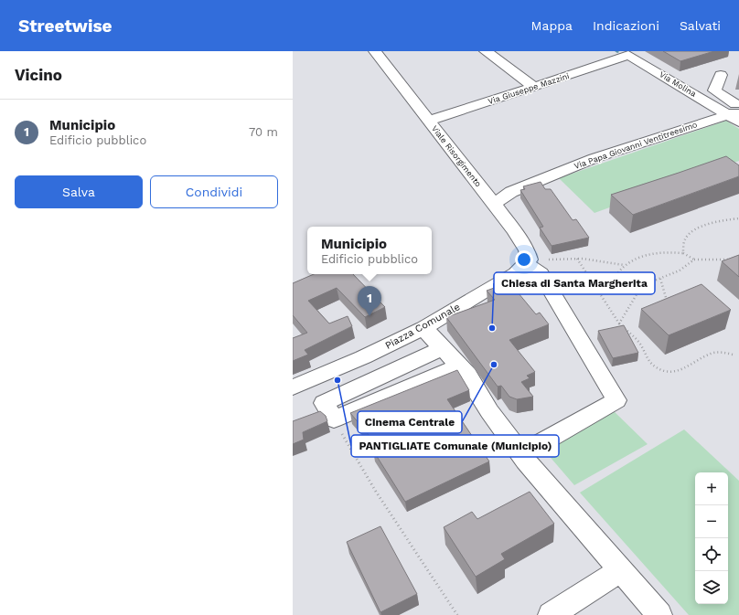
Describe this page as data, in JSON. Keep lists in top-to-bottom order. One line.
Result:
{"streets":{"street":["Via Molina","Via Giuseppe Mazzini","Via Papa Giovanni Ventitreesimo","Viale Risorgimento","Piazza Comunale"]},"crossings":[["Via Molina","Via Giuseppe Mazzini"],["Via Molina","Via Papa Giovanni Ventitreesimo"],["Via Giuseppe Mazzini","Viale Risorgimento"],["Via Papa Giovanni Ventitreesimo","Viale Risorgimento"],["Viale Risorgimento","Piazza Comunale"]],"places":["Chiesa di Santa Margherita","Cinema Centrale","PANTIGLIATE Comunale (Municipio)"],"page":{"header":"Streetwise","nav":["Mappa","Indicazioni","Salvati"],"heading":"Vicino","list":[{"mark":"1","name":"Municipio","note":"Edificio pubblico","value":"70 m"}],"buttons":["Salva","Condividi"],"popup":["Municipio","Edificio pubblico"],"pins":"1","map_buttons":["+","−"]}}
